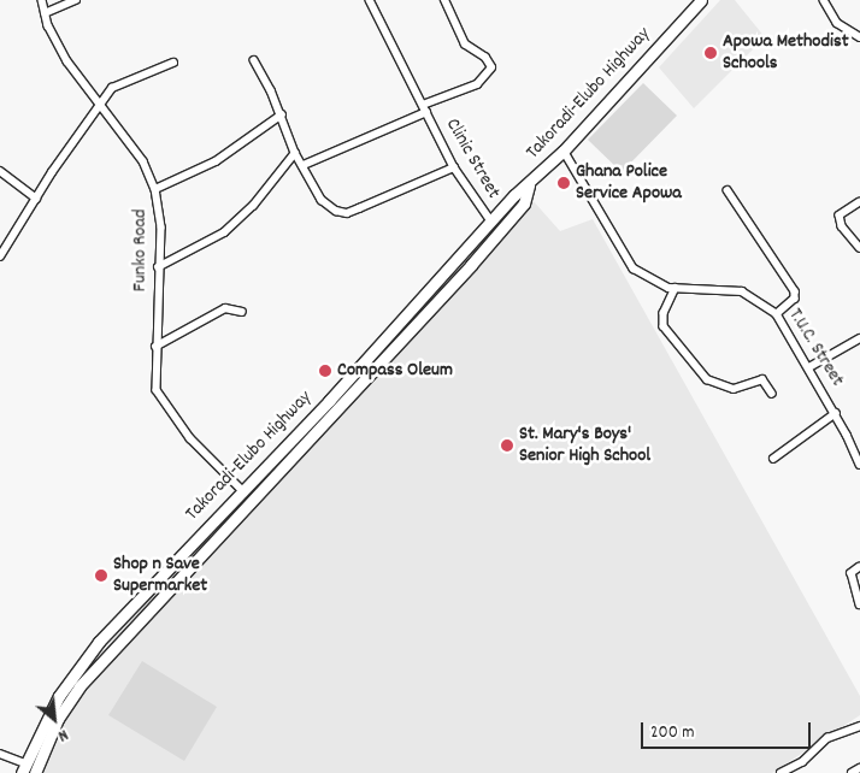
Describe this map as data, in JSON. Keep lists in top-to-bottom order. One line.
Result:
{"streets":{"highway":["Takoradi-Elubo Highway"],"street":["Clinic Street","Funko Road","T.U.C. Street"]},"crossings":[["Takoradi-Elubo Highway","Clinic Street"],["Takoradi-Elubo Highway","Funko Road"],["Takoradi-Elubo Highway","T.U.C. Street"]],"places":["Apowa Methodist Schools","Ghana Police Service Apowa","Compass Oleum","St. Mary's Boys' Senior High School","Shop n Save Supermarket"],"scale_bar":"200 m","north":"bottom right"}
